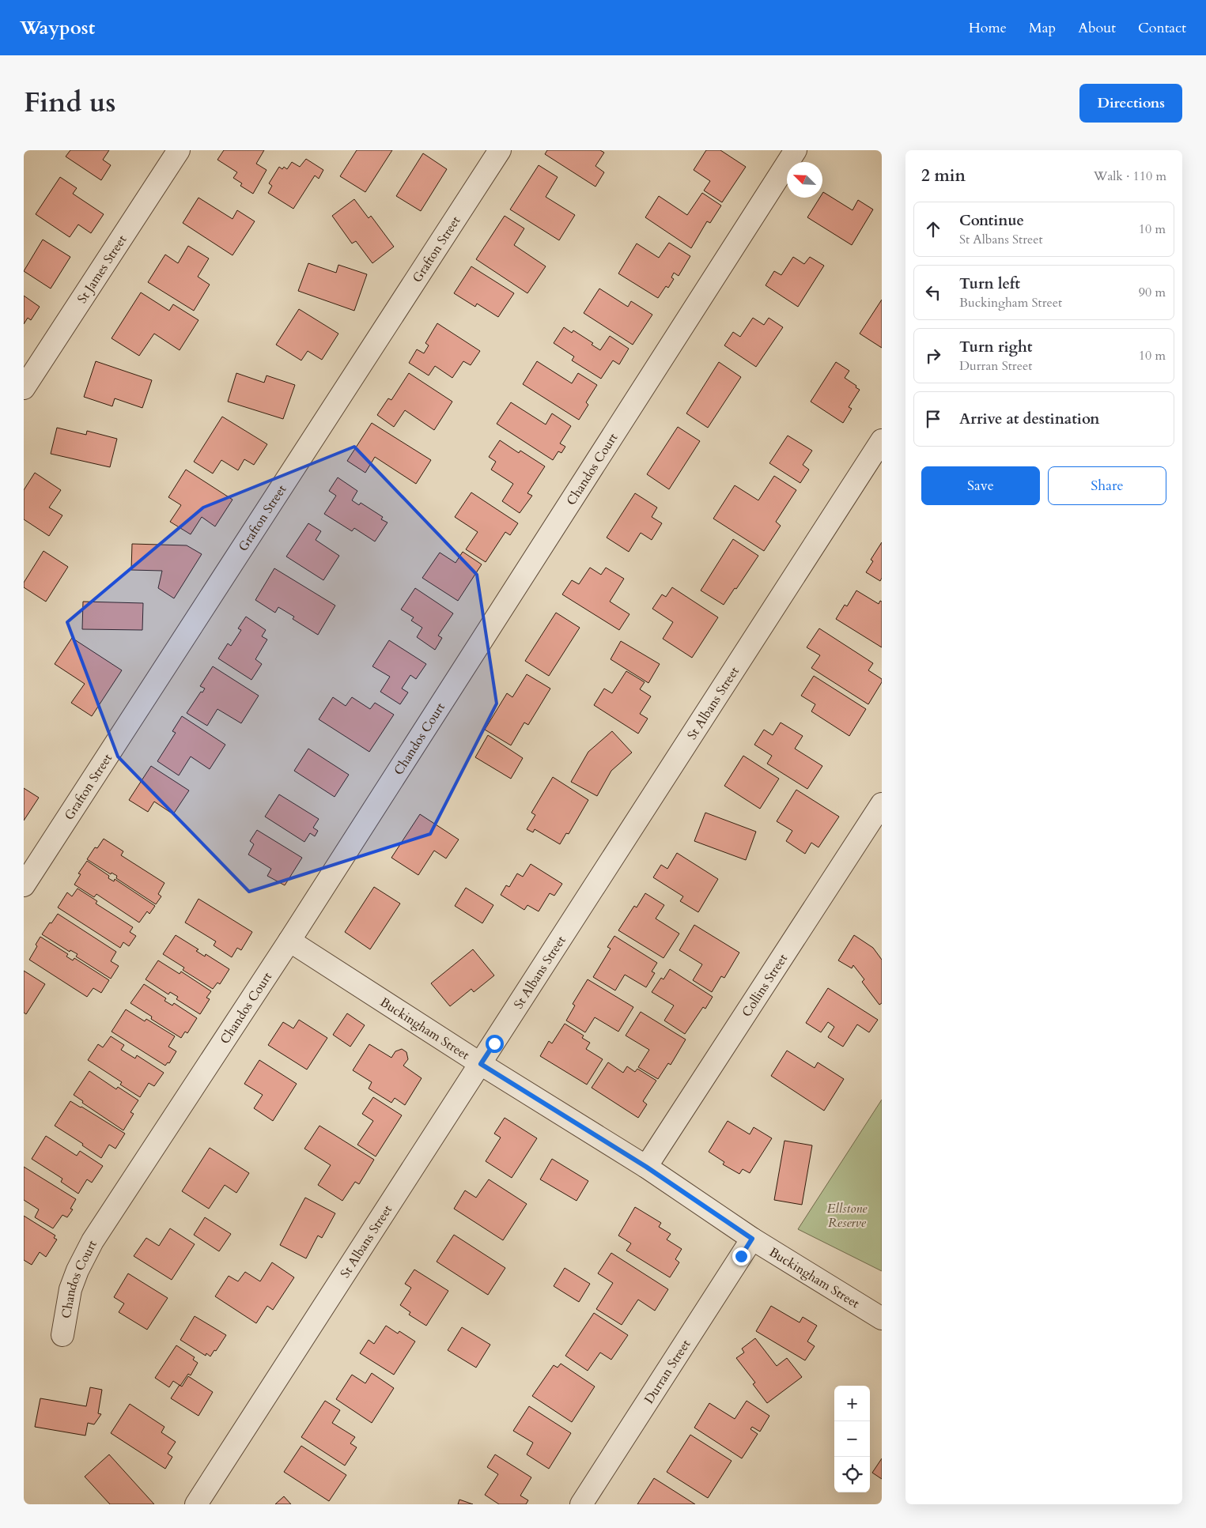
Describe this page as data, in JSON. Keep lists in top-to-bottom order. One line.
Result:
{"streets":{"street":["Grafton Street","St James Street","Chandos Court","St Albans Street","Collins Street","Buckingham Street","Durran Street"]},"crossings":[["Chandos Court","Buckingham Street"],["St Albans Street","Buckingham Street"],["Collins Street","Buckingham Street"],["Buckingham Street","Durran Street"]],"parks":["Ellstone Reserve"],"north":"top left","page":{"header":"Waypost","nav":["Home","Map","About","Contact"],"title":"Find us","buttons":["Directions",["Save","Share"]],"heading":["2 min","Walk · 110 m"],"list":[["Continue","St Albans Street","10 m"],["Turn left","Buckingham Street","90 m"],["Turn right","Durran Street","10 m"],"Arrive at destination"],"map_buttons":["+","−"]}}
